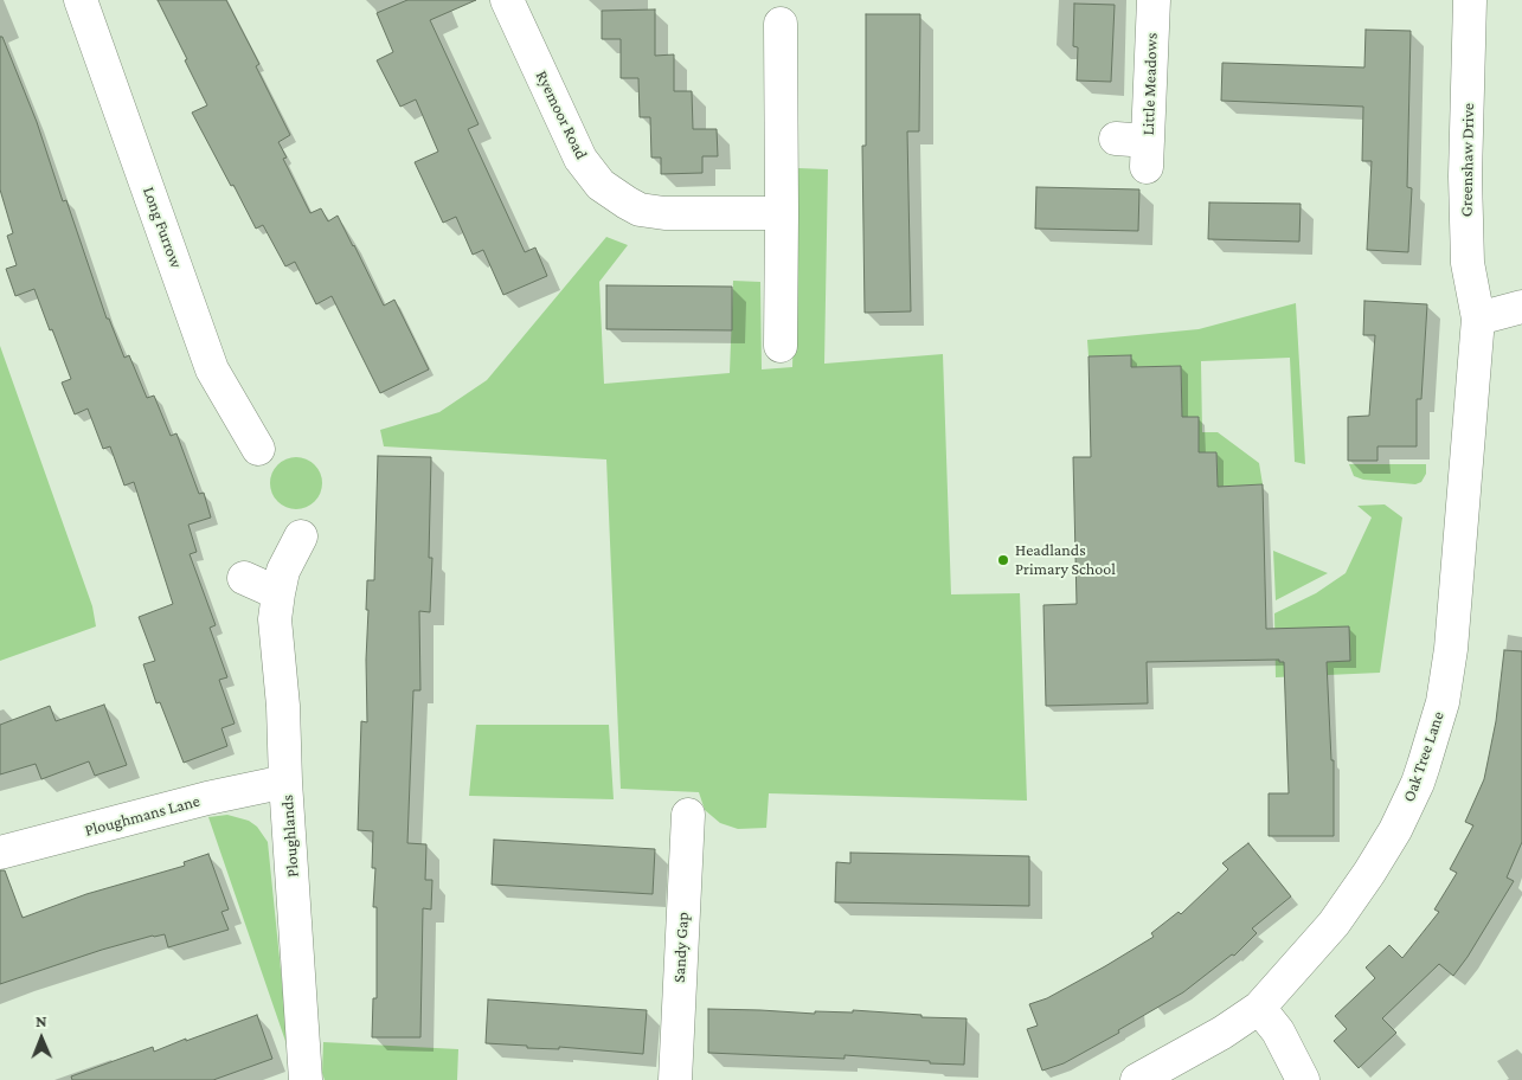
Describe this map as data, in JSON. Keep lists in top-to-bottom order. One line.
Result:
{"streets":{"street":["Little Meadows","Ryemoor Road","Greenshaw Drive","Long Furrow","Oak Tree Lane","Ploughmans Lane","Ploughlands","Sandy Gap"]},"crossings":[["Greenshaw Drive","Oak Tree Lane"],["Ploughmans Lane","Ploughlands"]],"places":["Headlands Primary School"],"north":"top"}
